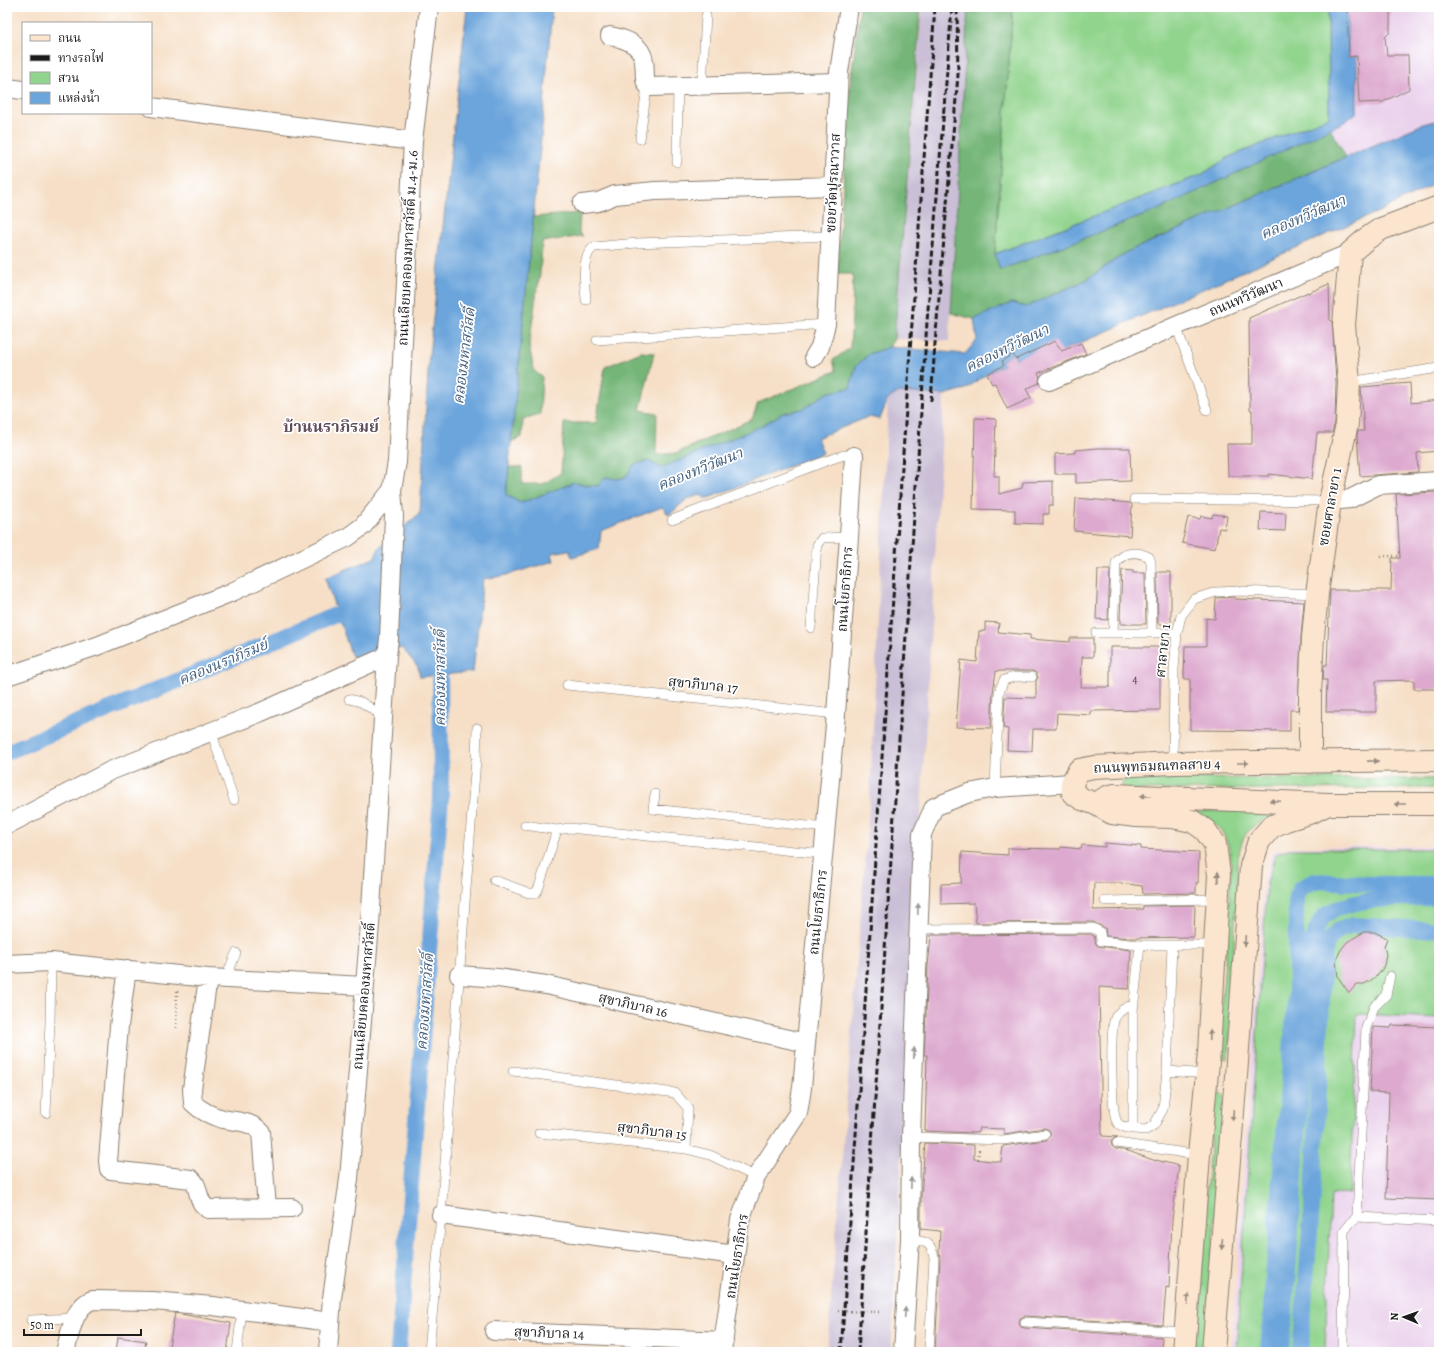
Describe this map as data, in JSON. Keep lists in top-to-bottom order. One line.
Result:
{"streets":{"main road":["ถนนทวีวัฒนา","ซอยศาลายา 1","ถนนพุทธมณฑลสาย 4"],"street":["ซอยวัดปุรณาวาส","ถนนเลียบคลองมหาสวัสดิ์ ม.4-ม.6","ถนนโยธาธิการ","ถนนเลียบคลองมหาสวัสดิ์","สุขาภิบาล 16","สุขาภิบาล 14"],"lane":["ศาลายา 1","สุขาภิบาล 17","สุขาภิบาล 15"]},"crossings":[["ถนนเลียบคลองมหาสวัสดิ์ ม.4-ม.6","ถนนเลียบคลองมหาสวัสดิ์"],["ถนนทวีวัฒนา","ซอยศาลายา 1"],["ซอยศาลายา 1","ศาลายา 1"],["ซอยศาลายา 1","ถนนพุทธมณฑลสาย 4"],["ถนนโยธาธิการ","สุขาภิบาล 17"],["ถนนโยธาธิการ","สุขาภิบาล 16"],["ถนนโยธาธิการ","สุขาภิบาล 15"],["ถนนโยธาธิการ","สุขาภิบาล 14"],["ศาลายา 1","ถนนพุทธมณฑลสาย 4"]],"districts":["บ้านนราภิรมย์"],"water":["คลองทวีวัฒนา","คลองมหาสวัสดิ์","คลองนราภิรมย์"],"house_numbers":["4"],"legend":["ถนน","ทางรถไฟ","สวน","แหล่งน้ำ"],"scale_bar":"50 m","north":"left"}
